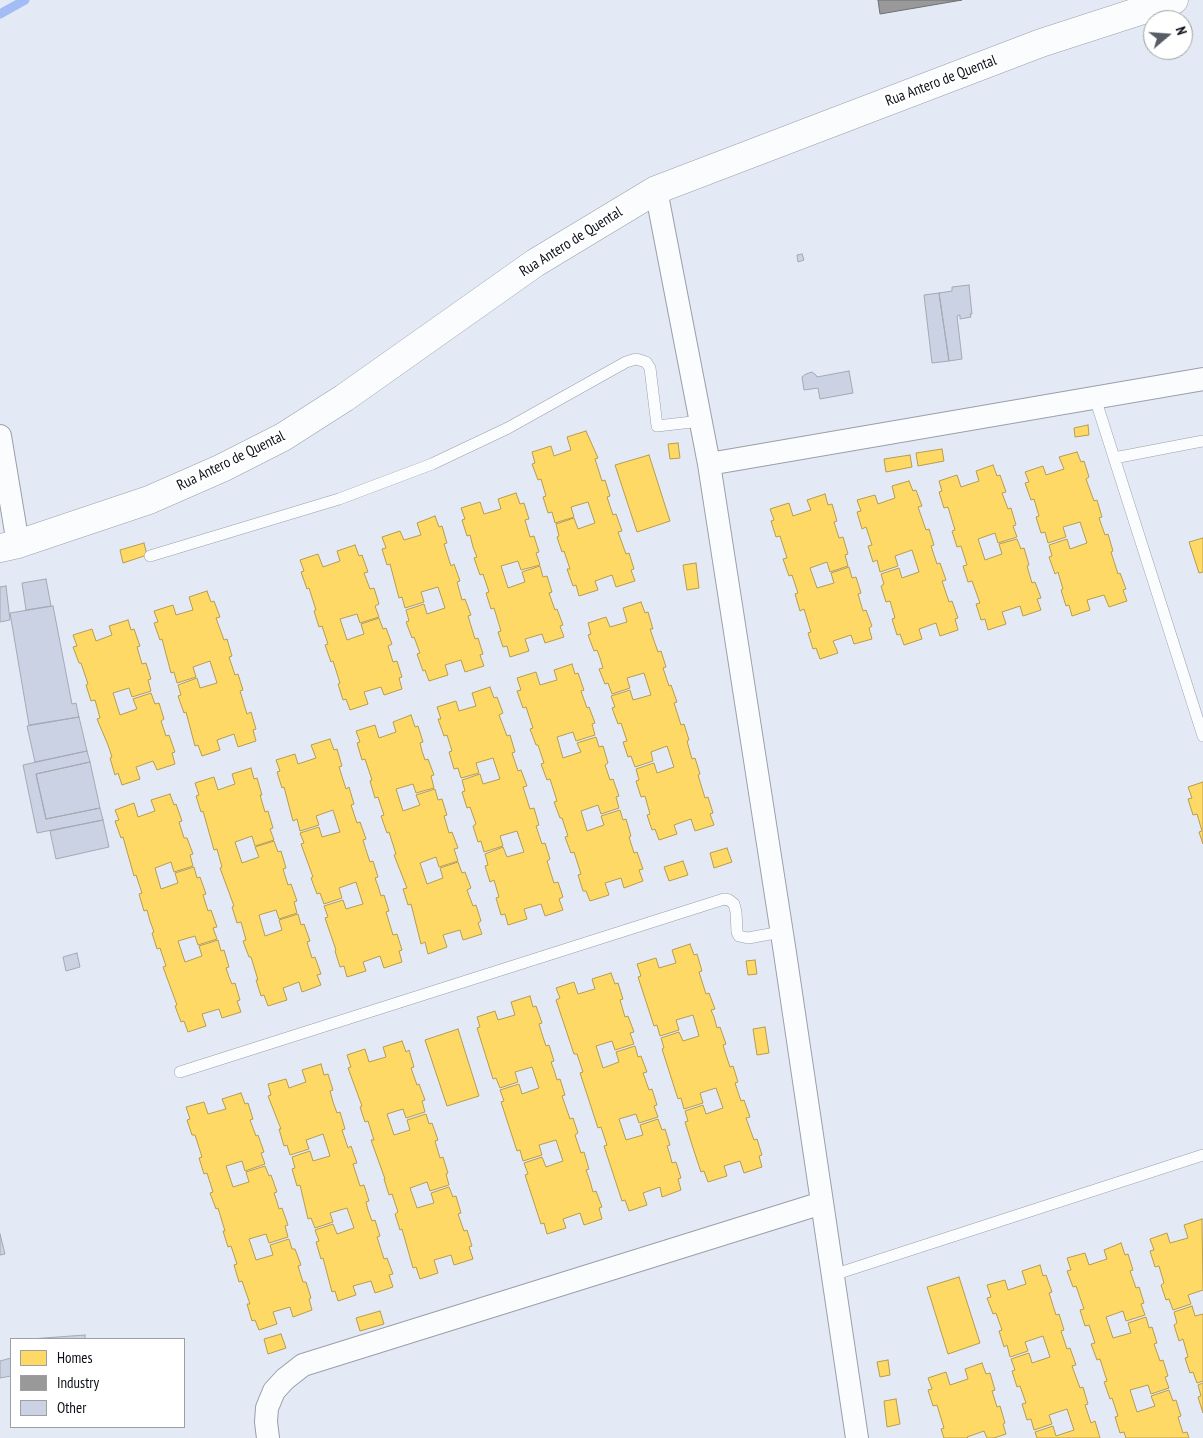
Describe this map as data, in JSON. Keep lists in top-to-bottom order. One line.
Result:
{"streets":{"street":["Rua Antero de Quental"]},"legend":["Homes","Industry","Other"],"north":"right"}
